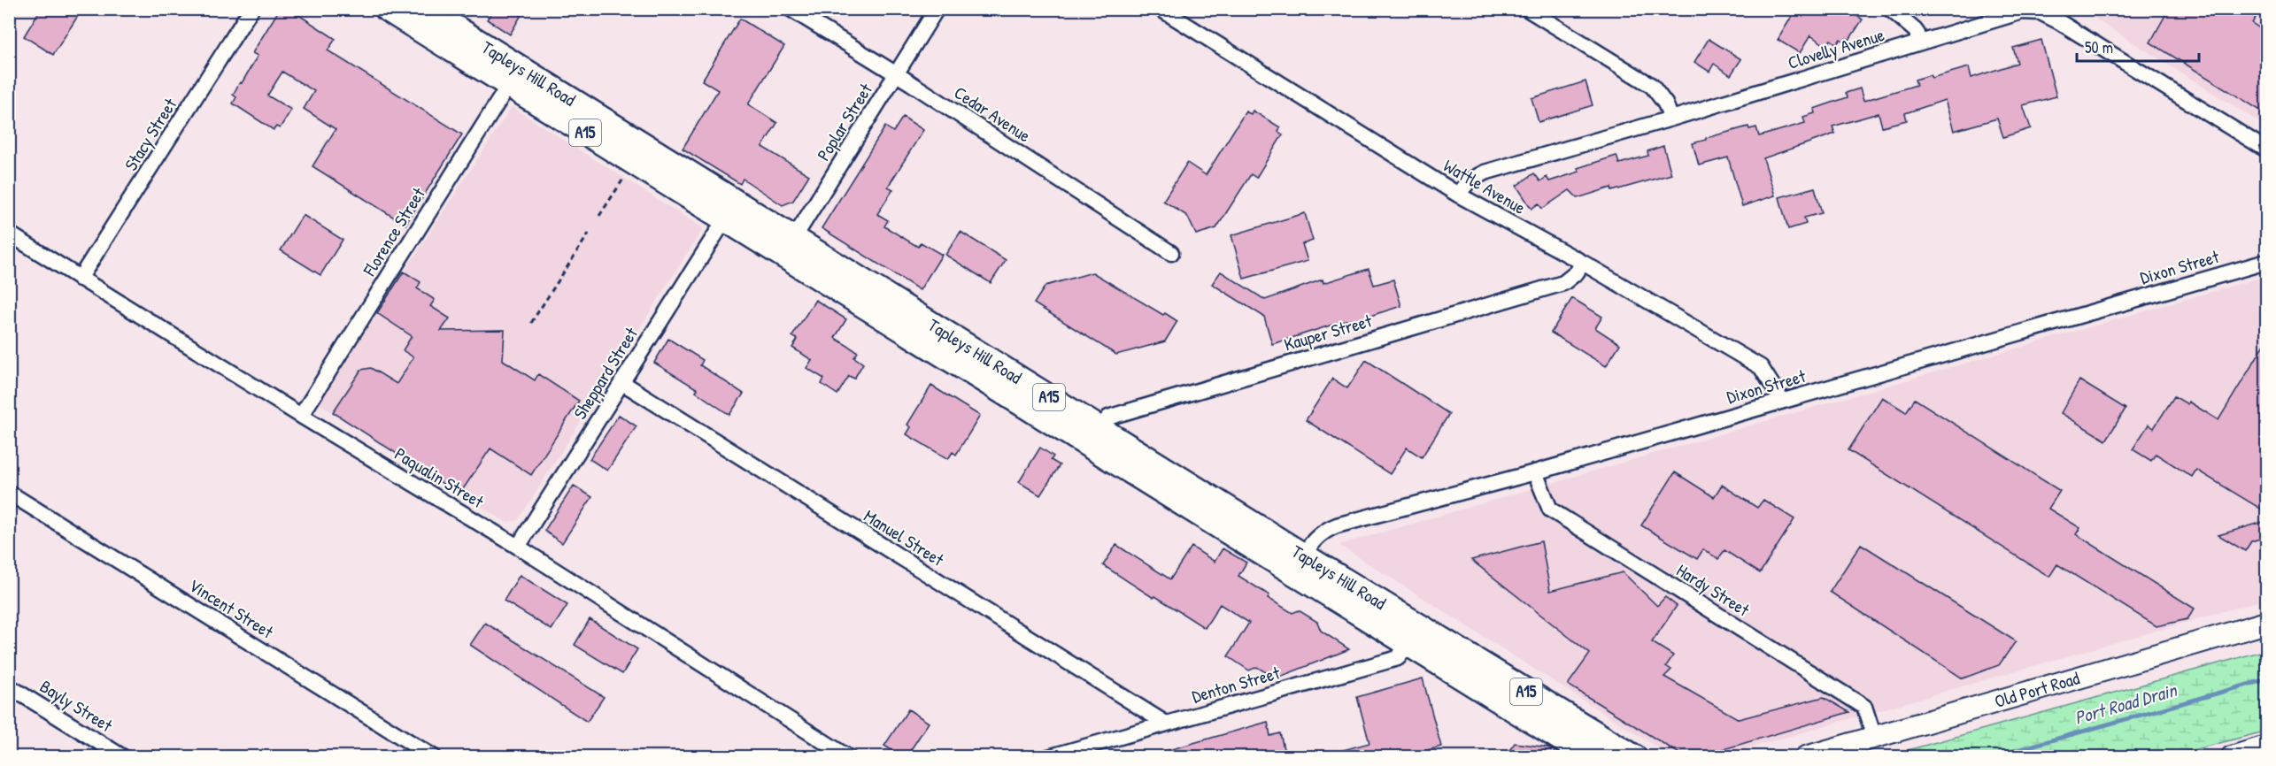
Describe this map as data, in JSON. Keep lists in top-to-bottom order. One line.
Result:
{"streets":{"main road":["Tapleys Hill Road","A15","Old Port Road"],"street":["Clovelly Avenue","Cedar Avenue","Poplar Street","Stacy Street","Wattle Avenue","Florence Street","Dixon Street","Kauper Street","Sheppard Street","Paqualin Street","Manuel Street","Hardy Street","Vincent Street","Denton Street","Bayly Street"]},"crossings":[["Clovelly Avenue","Wattle Avenue"],["Tapleys Hill Road","Poplar Street"],["Tapleys Hill Road","Florence Street"],["Tapleys Hill Road","Dixon Street"],["Tapleys Hill Road","Kauper Street"],["Tapleys Hill Road","Sheppard Street"],["Tapleys Hill Road","Denton Street"],["Cedar Avenue","Poplar Street"],["Stacy Street","Paqualin Street"],["Wattle Avenue","Dixon Street"],["Wattle Avenue","Kauper Street"],["Florence Street","Paqualin Street"],["Dixon Street","Hardy Street"],["Sheppard Street","Paqualin Street"],["Sheppard Street","Manuel Street"],["Manuel Street","Denton Street"],["Hardy Street","Old Port Road"]],"water":["Port Road Drain"],"scale_bar":"50 m"}
